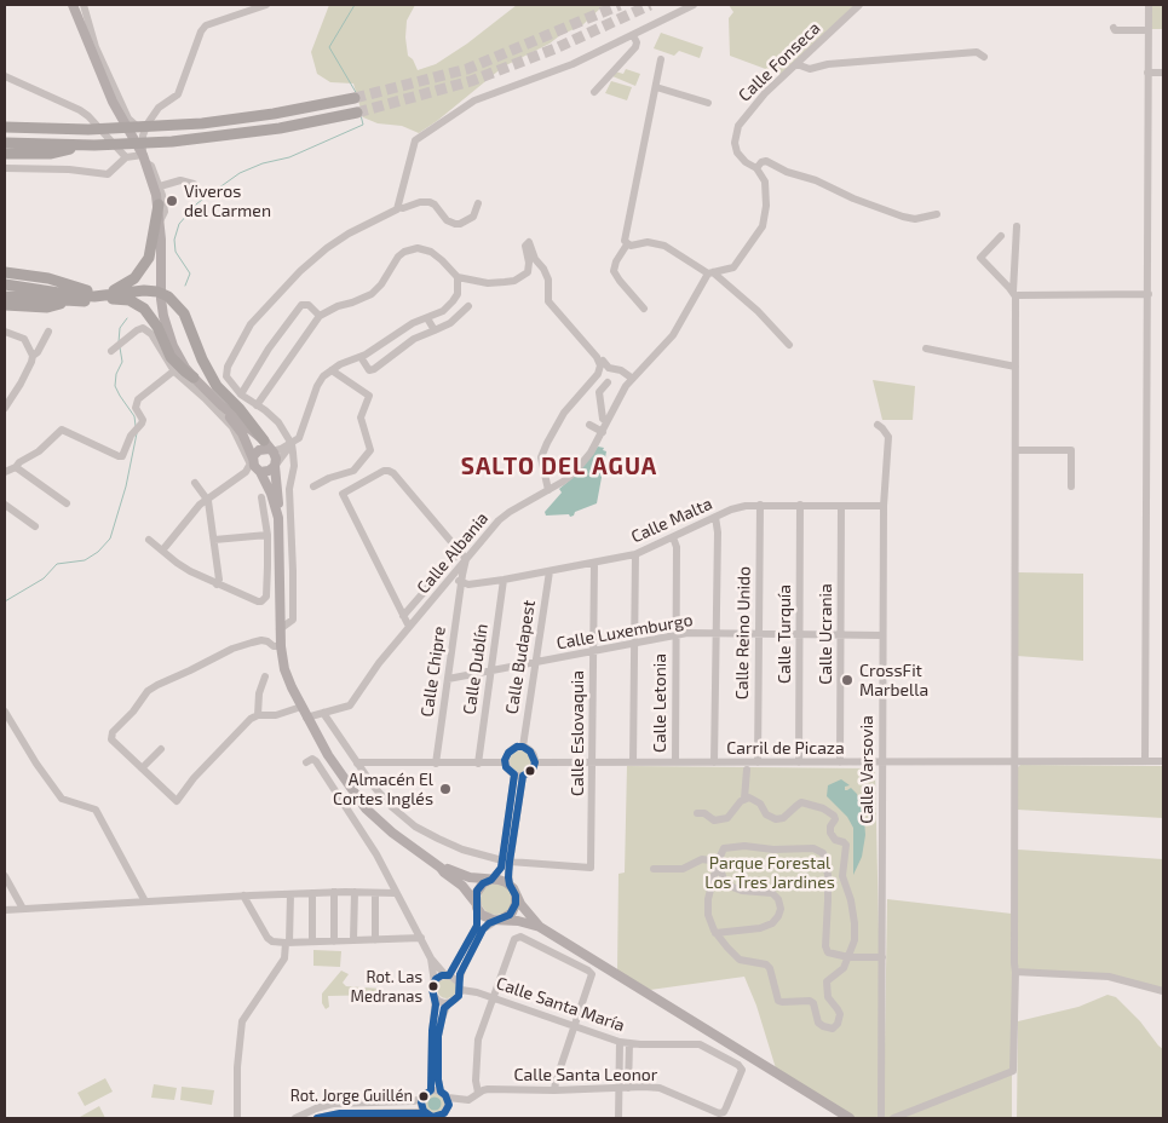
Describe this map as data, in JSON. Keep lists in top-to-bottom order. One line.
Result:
{"streets":{"street":["Calle Fonseca","Calle Malta","Calle Albania","Calle Luxemburgo","Calle Reino Unido","Calle Turquía","Calle Ucrania","Calle Budapest","Calle Dublín","Calle Chipre","Calle Letonia","Calle Eslovaquia","Carril de Picaza","Calle Varsovia","Calle Santa María","Calle Santa Leonor"]},"crossings":[["Calle Fonseca","Calle Albania"],["Calle Malta","Calle Reino Unido"],["Calle Malta","Calle Turquía"],["Calle Malta","Calle Ucrania"],["Calle Malta","Calle Budapest"],["Calle Malta","Calle Dublín"],["Calle Malta","Calle Chipre"],["Calle Malta","Calle Letonia"],["Calle Malta","Calle Eslovaquia"],["Calle Malta","Calle Varsovia"],["Calle Luxemburgo","Calle Reino Unido"],["Calle Luxemburgo","Calle Turquía"],["Calle Luxemburgo","Calle Ucrania"],["Calle Luxemburgo","Calle Budapest"],["Calle Luxemburgo","Calle Dublín"],["Calle Luxemburgo","Calle Chipre"],["Calle Luxemburgo","Calle Letonia"],["Calle Luxemburgo","Calle Eslovaquia"],["Calle Luxemburgo","Calle Varsovia"],["Calle Reino Unido","Carril de Picaza"],["Calle Turquía","Carril de Picaza"],["Calle Ucrania","Carril de Picaza"],["Calle Budapest","Carril de Picaza"],["Calle Letonia","Carril de Picaza"],["Calle Eslovaquia","Carril de Picaza"],["Carril de Picaza","Calle Varsovia"],["Calle Santa María","Calle Santa Leonor"]],"districts":["SALTO DEL AGUA"],"parks":["Parque Forestal Los Tres Jardines"],"places":["Viveros del Carmen","CrossFit Marbella","Almacén El Cortes Inglés","Rot. Las Medranas","Rot. Jorge Guillén"]}
